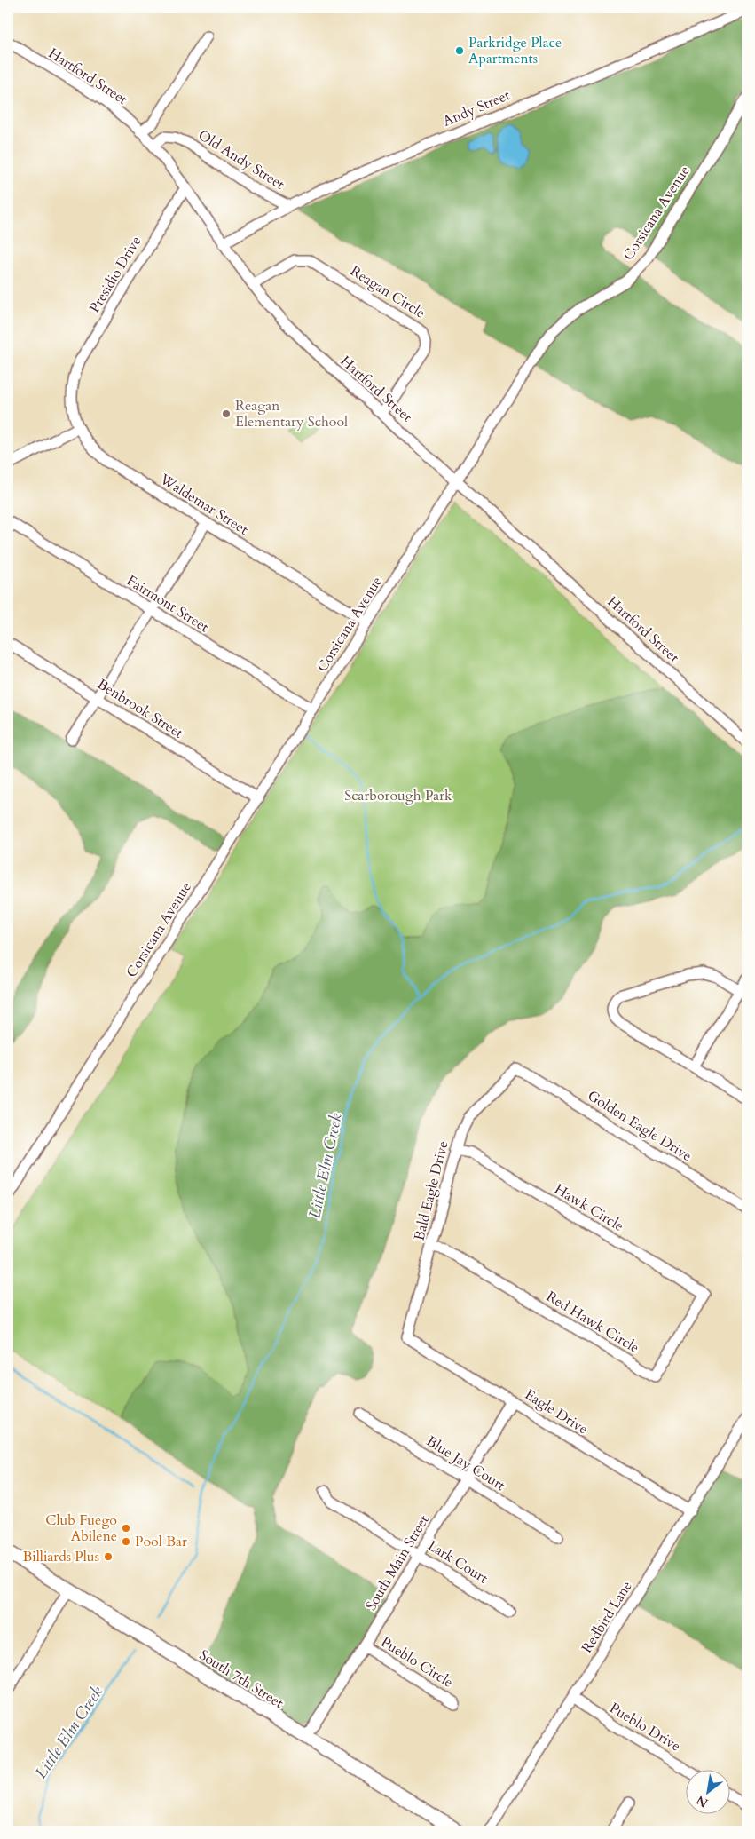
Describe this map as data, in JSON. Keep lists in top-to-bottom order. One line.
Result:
{"streets":{"main road":["South 7th Street"],"street":["Hartford Street","Andy Street","Old Andy Street","Corsicana Avenue","Presidio Drive","Reagan Circle","Waldemar Street","Fairmont Street","Benbrook Street","Golden Eagle Drive","Bald Eagle Drive","Hawk Circle","Red Hawk Circle","Eagle Drive","Blue Jay Court","Lark Court","South Main Street","Redbird Lane","Pueblo Circle","Pueblo Drive"]},"crossings":[["Hartford Street","Andy Street"],["Hartford Street","Old Andy Street"],["Hartford Street","Corsicana Avenue"],["Hartford Street","Presidio Drive"],["Hartford Street","Reagan Circle"],["Andy Street","Old Andy Street"],["Corsicana Avenue","Waldemar Street"],["Corsicana Avenue","Fairmont Street"],["Corsicana Avenue","Benbrook Street"],["Presidio Drive","Waldemar Street"],["Golden Eagle Drive","Bald Eagle Drive"],["Bald Eagle Drive","Hawk Circle"],["Bald Eagle Drive","Red Hawk Circle"],["Bald Eagle Drive","Eagle Drive"],["Hawk Circle","Red Hawk Circle"],["Eagle Drive","South Main Street"],["Eagle Drive","Redbird Lane"],["Blue Jay Court","South Main Street"],["Lark Court","South Main Street"],["South Main Street","Pueblo Circle"],["South Main Street","South 7th Street"],["Redbird Lane","Pueblo Drive"]],"water":["Little Elm Creek"],"parks":["Scarborough Park"],"places":["Parkridge Place Apartments","Reagan Elementary School","Club Fuego Abilene","Pool Bar","Billiards Plus"],"north":"bottom left"}
